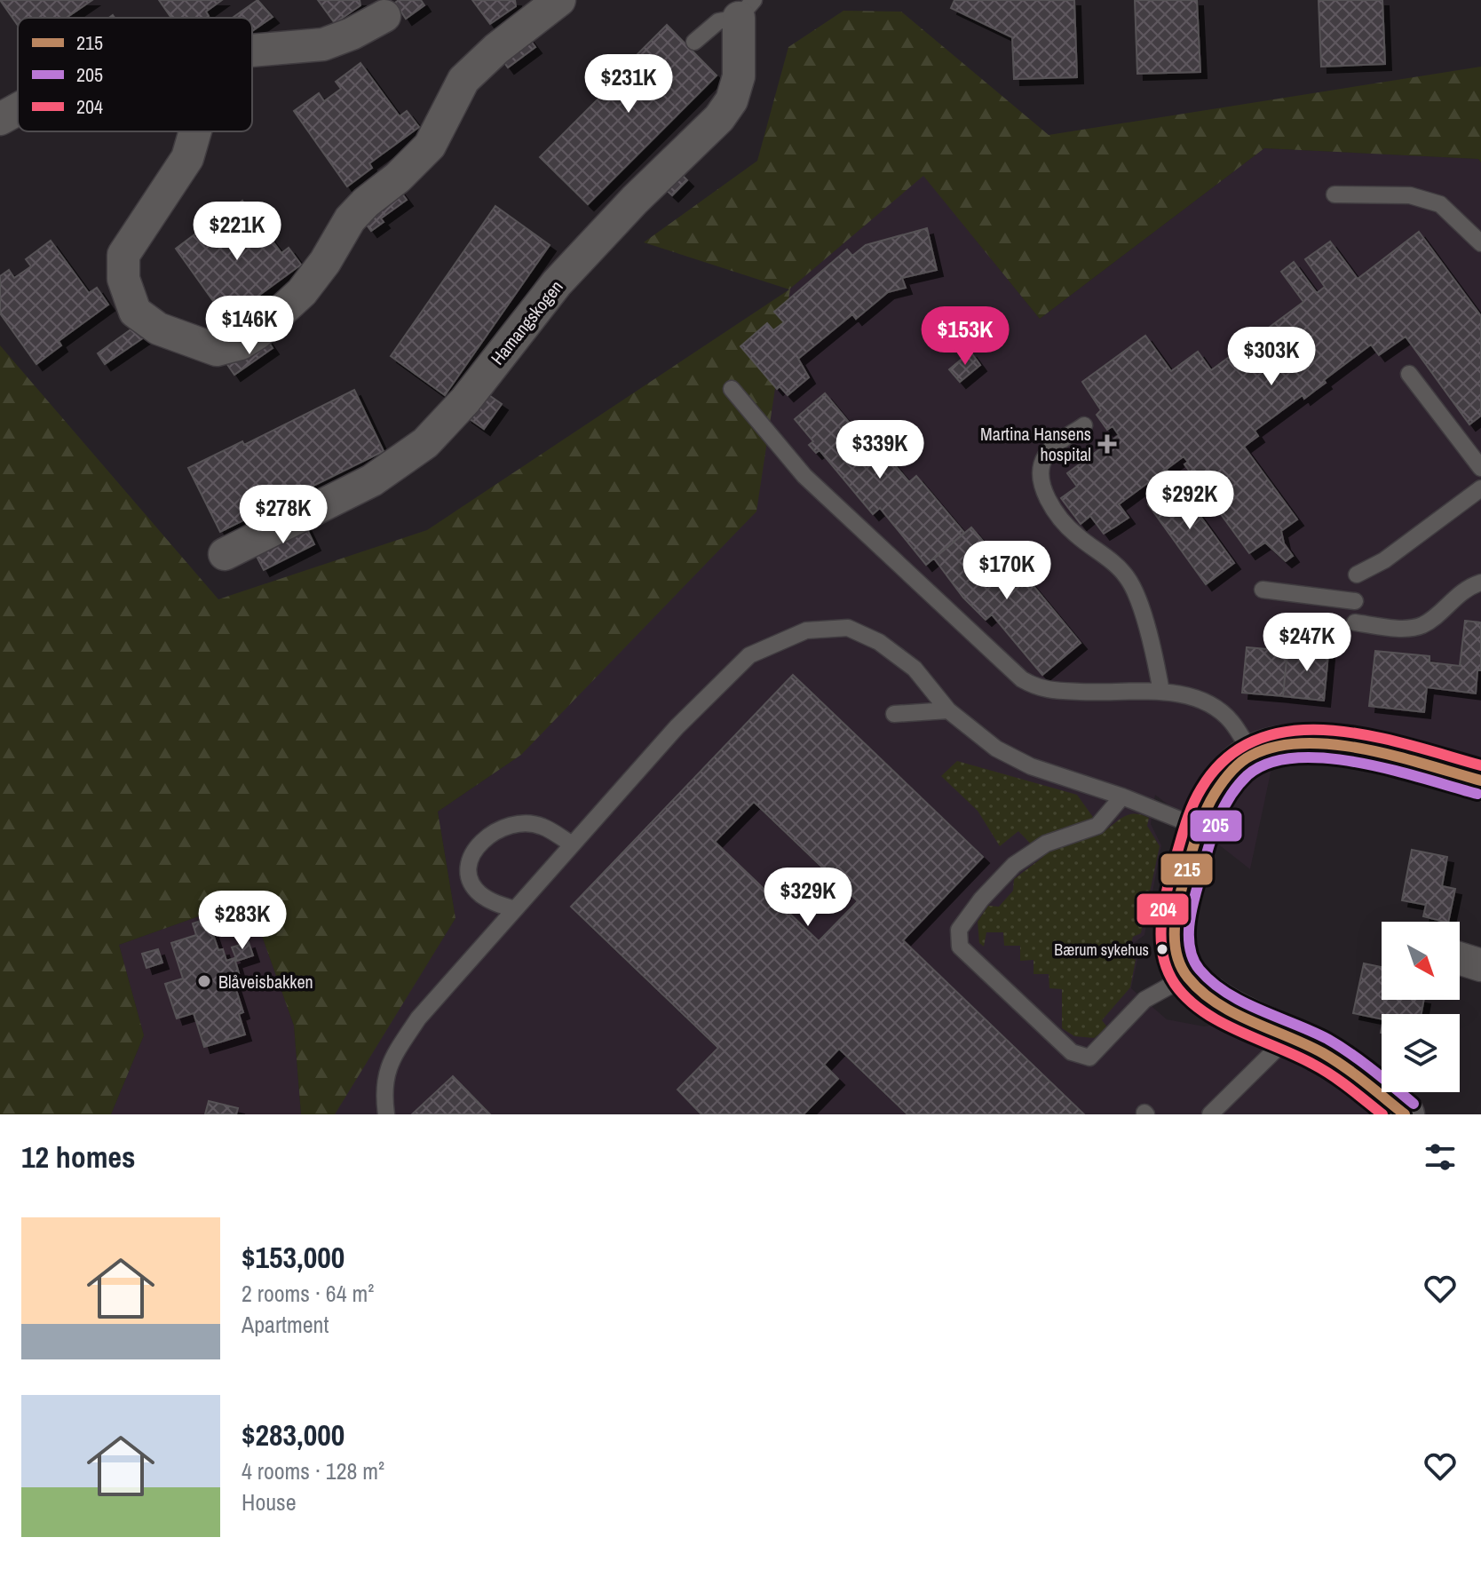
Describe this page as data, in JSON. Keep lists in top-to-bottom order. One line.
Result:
{"streets":{"street":["Hamangskogen"]},"places":{"health":["Martina Hansens hospital"],"other":["Bærum sykehus","Blåveisbakken"]},"lines":["transit line 204","transit line 215","transit line 205"],"legend":["215","205","204"],"north":"bottom right","page":{"price":["$231K","$221K","$146K","$153K","$303K","$339K","$292K","$278K","$170K","$247K","$329K","$283K"],"heading":"12 homes","list":[{"name":"$153,000","note":"2 rooms · 64 m² · Apartment"},{"name":"$283,000","note":"4 rooms · 128 m² · House"}]}}
